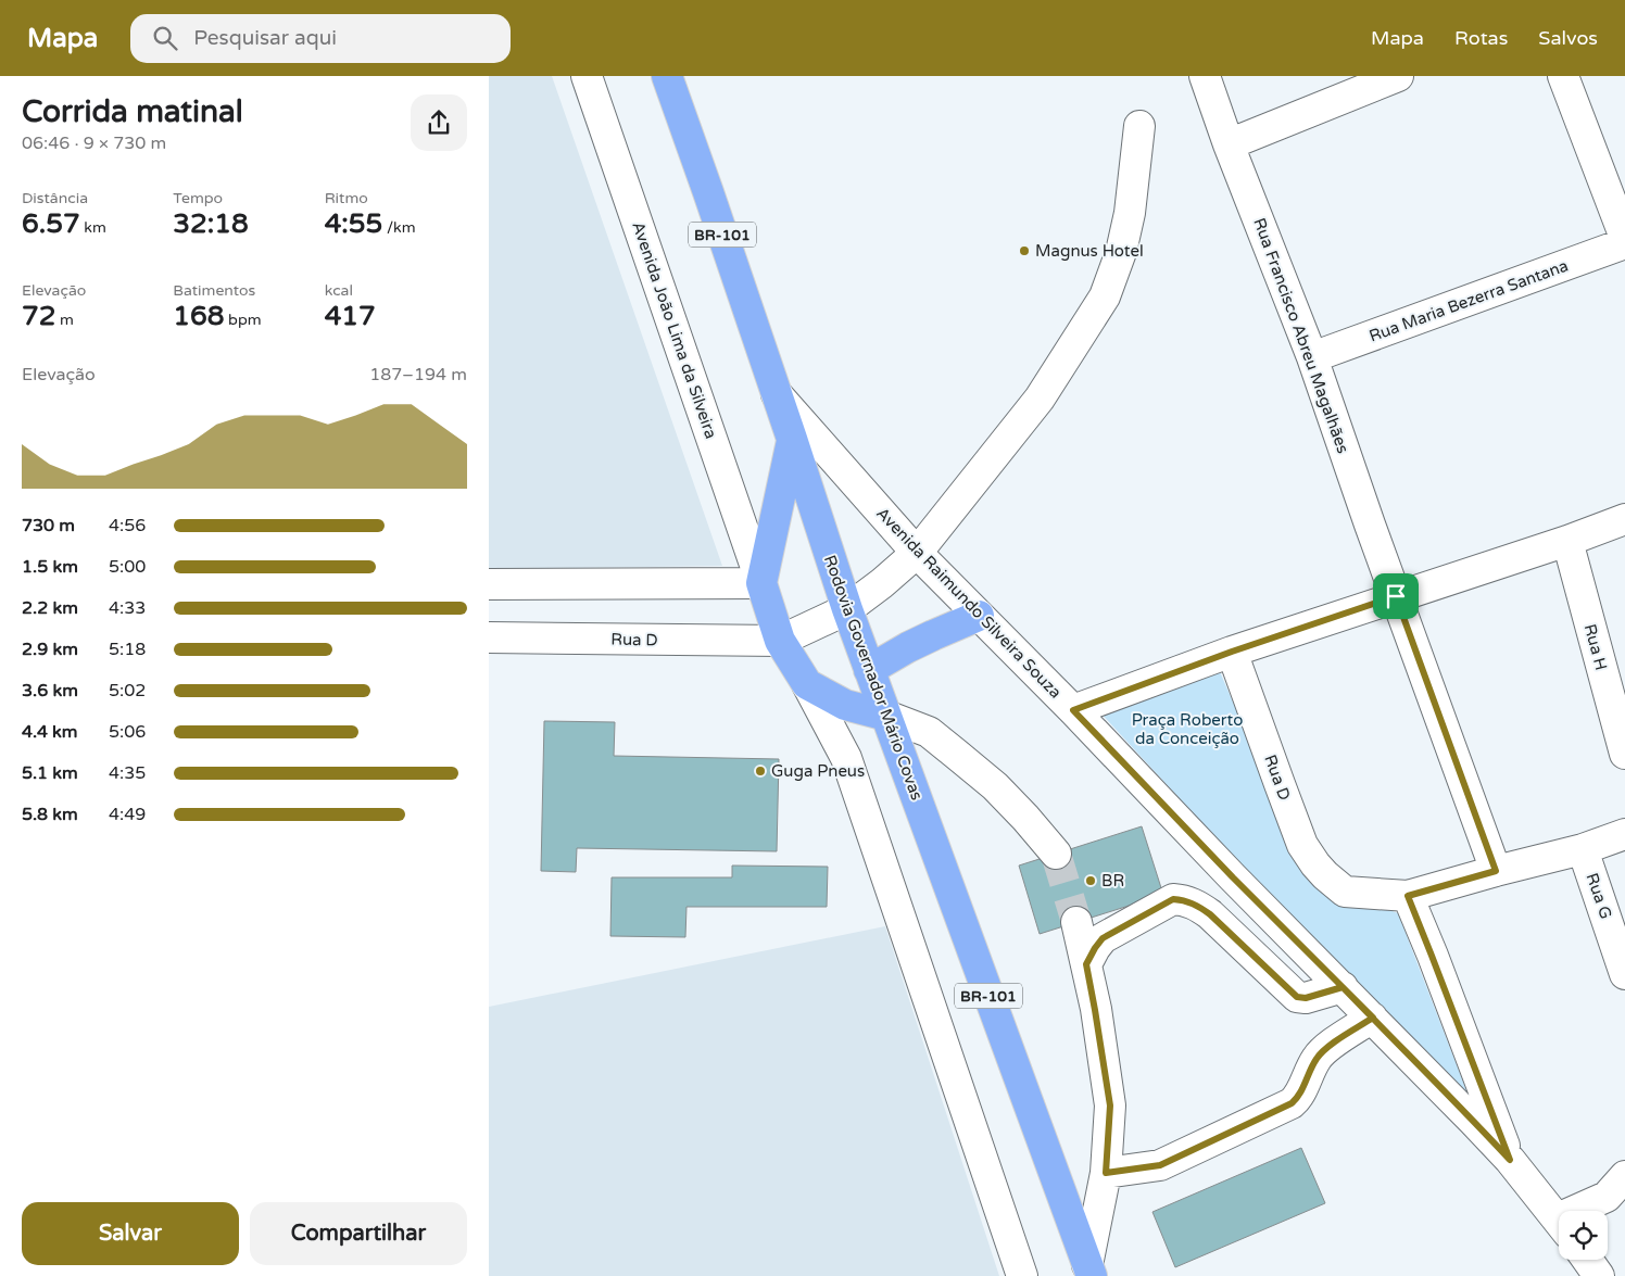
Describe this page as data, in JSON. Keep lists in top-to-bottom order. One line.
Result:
{"streets":{"highway":["BR-101","Rodovia Governador Mário Covas"],"street":["Rua Maria Bezerra Santana","Avenida João Lima da Silveira","Rua Francisco Abreu Magalhães","Avenida Raimundo Silveira Souza","Rua D","Rua H","Rua G"]},"crossings":[["Rua Maria Bezerra Santana","Rua Francisco Abreu Magalhães"],["Avenida Raimundo Silveira Souza","Rodovia Governador Mário Covas"]],"parks":["Praça Roberto da Conceição"],"places":["Magnus Hotel","Guga Pneus","BR"],"page":{"header":"Mapa","search":"Pesquisar aqui","nav":["Mapa","Rotas","Salvos"],"heading":["Corrida matinal","06:46 · 9 × 730 m"],"stats":[["Distância","6.57 km"],["Tempo","32:18"],["Ritmo","4:55 /km"],["Elevação","72 m"],["Batimentos","168 bpm"],["kcal","417"]],"chart":["Elevação","187–194 m"],"list":[{"name":"730 m","note":"4:56"},{"name":"1.5 km","note":"5:00"},{"name":"2.2 km","note":"4:33"},{"name":"2.9 km","note":"5:18"},{"name":"3.6 km","note":"5:02"},{"name":"4.4 km","note":"5:06"},{"name":"5.1 km","note":"4:35"},{"name":"5.8 km","note":"4:49"}],"buttons":["Salvar","Compartilhar"]}}
